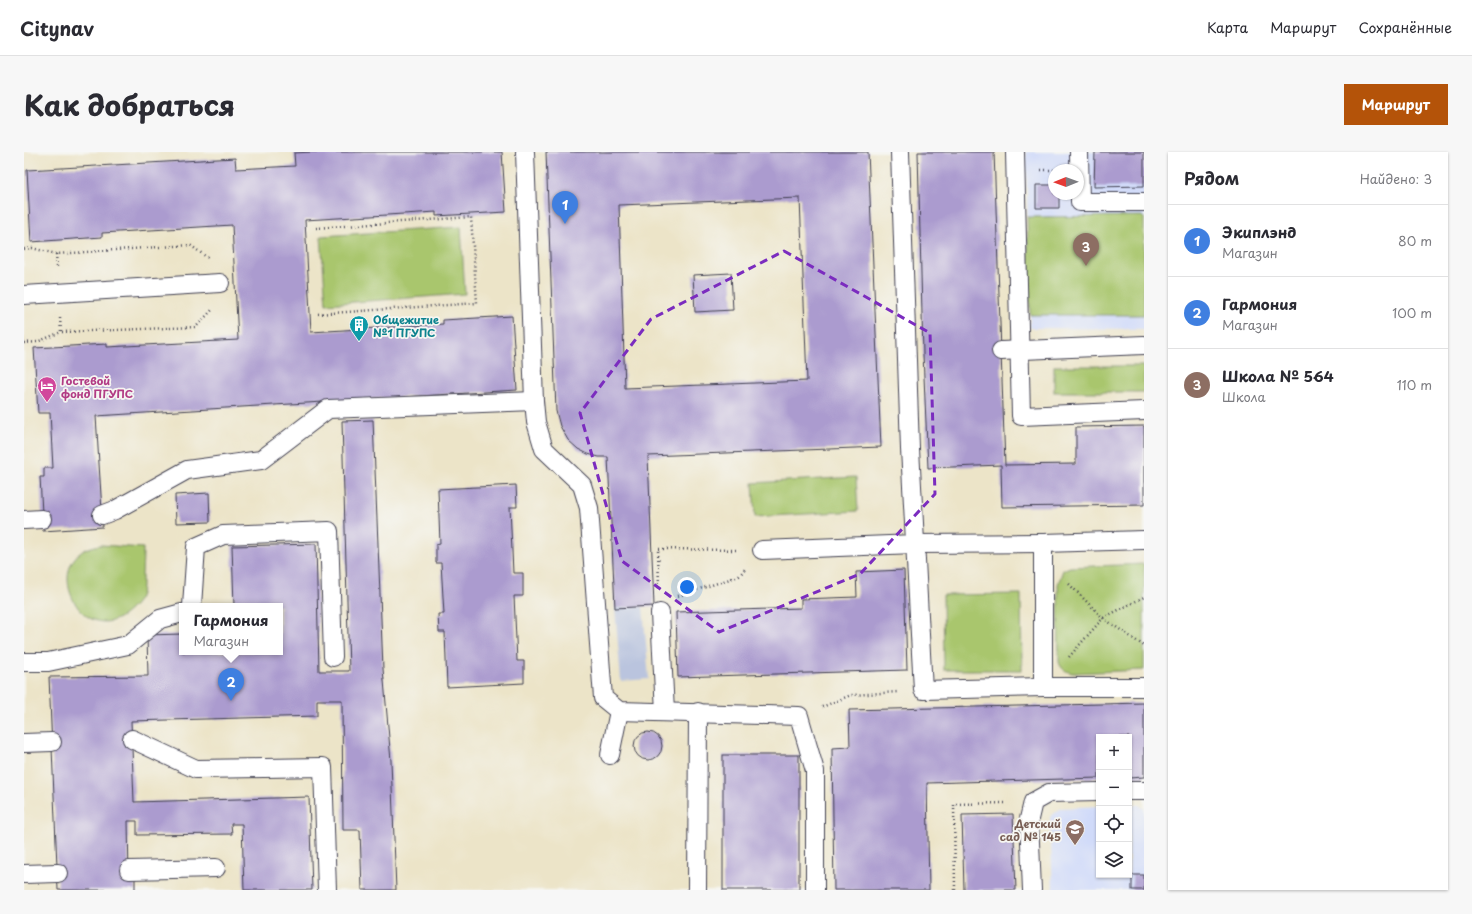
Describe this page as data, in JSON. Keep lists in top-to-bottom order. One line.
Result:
{"places":{"building":["Общежитие №1 ПГУПС"],"hotel":["Гостевой фонд ПГУПС"],"school or university":["Детский сад № 145"]},"north":"left","page":{"header":"Citynav","nav":["Карта","Маршрут","Сохранённые"],"title":"Как добраться","buttons":"Маршрут","heading":["Рядом","Найдено: 3"],"pins":["1","3","2"],"list":[{"mark":"1","name":"Экиплэнд","note":"Магазин","value":"80 m"},{"mark":"2","name":"Гармония","note":"Магазин","value":"100 m"},{"mark":"3","name":"Школа № 564","note":"Школа","value":"110 m"}],"popup":["Гармония","Магазин"],"map_buttons":["+","−"]}}
